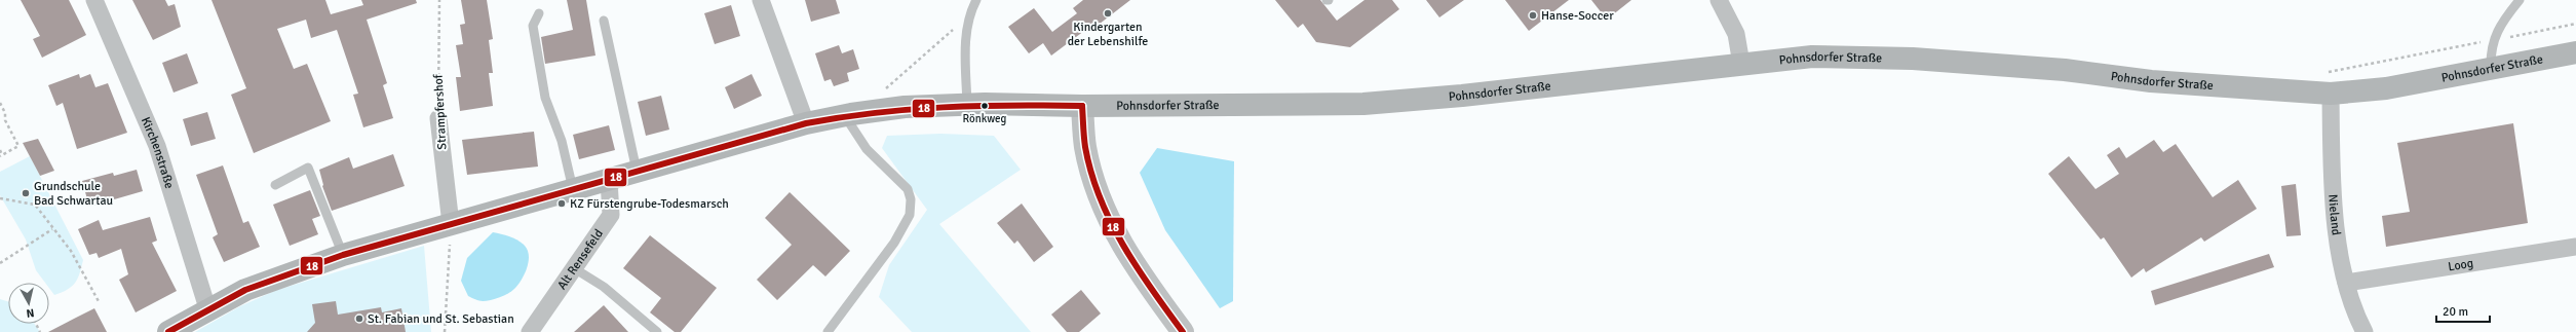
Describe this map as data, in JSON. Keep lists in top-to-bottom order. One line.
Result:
{"streets":{"main road":["Pohnsdorfer Straße"],"street":["Strampfershof","Kirchenstraße","Nieland","Alt Rensefeld","Loog"]},"crossings":[["Pohnsdorfer Straße","Nieland"],["Nieland","Loog"]],"places":["Kindergarten der Lebenshilfe","Hanse-Soccer","Rönkweg","Grundschule Bad Schwartau","KZ Fürstengrube-Todesmarsch","St. Fabian und St. Sebastian"],"lines":["transit line 18"],"scale_bar":"20 m","north":"bottom"}
